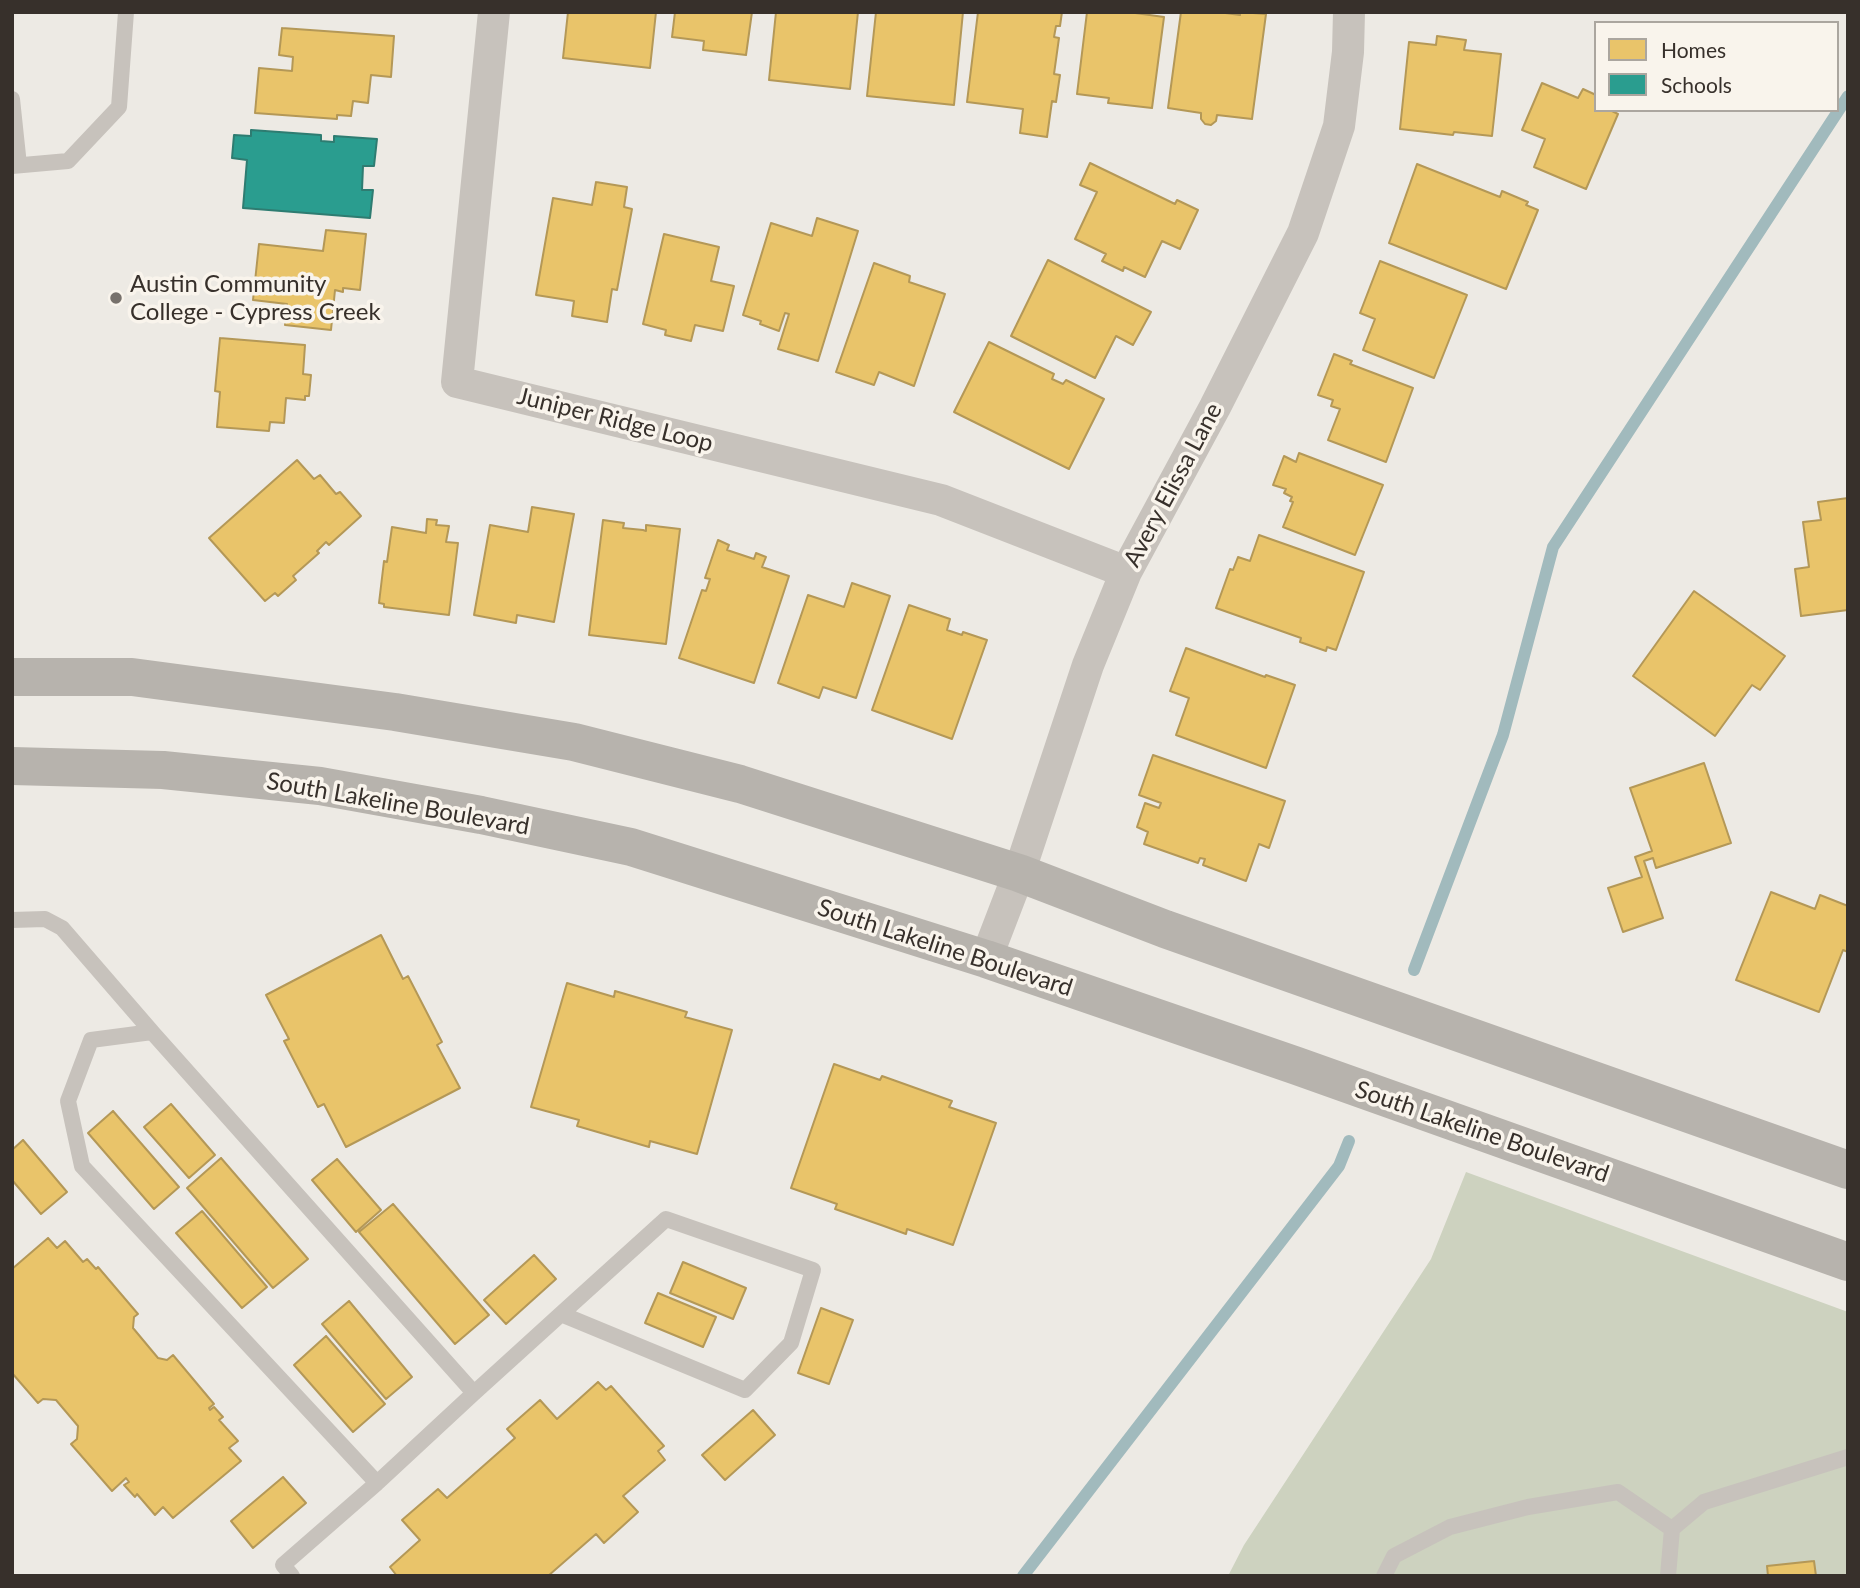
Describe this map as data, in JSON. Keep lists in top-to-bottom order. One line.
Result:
{"streets":{"main road":["South Lakeline Boulevard"],"street":["Juniper Ridge Loop","Avery Elissa Lane"]},"crossings":[["Juniper Ridge Loop","Avery Elissa Lane"],["Avery Elissa Lane","South Lakeline Boulevard"]],"places":["Austin Community College - Cypress Creek"],"legend":["Homes","Schools"]}
